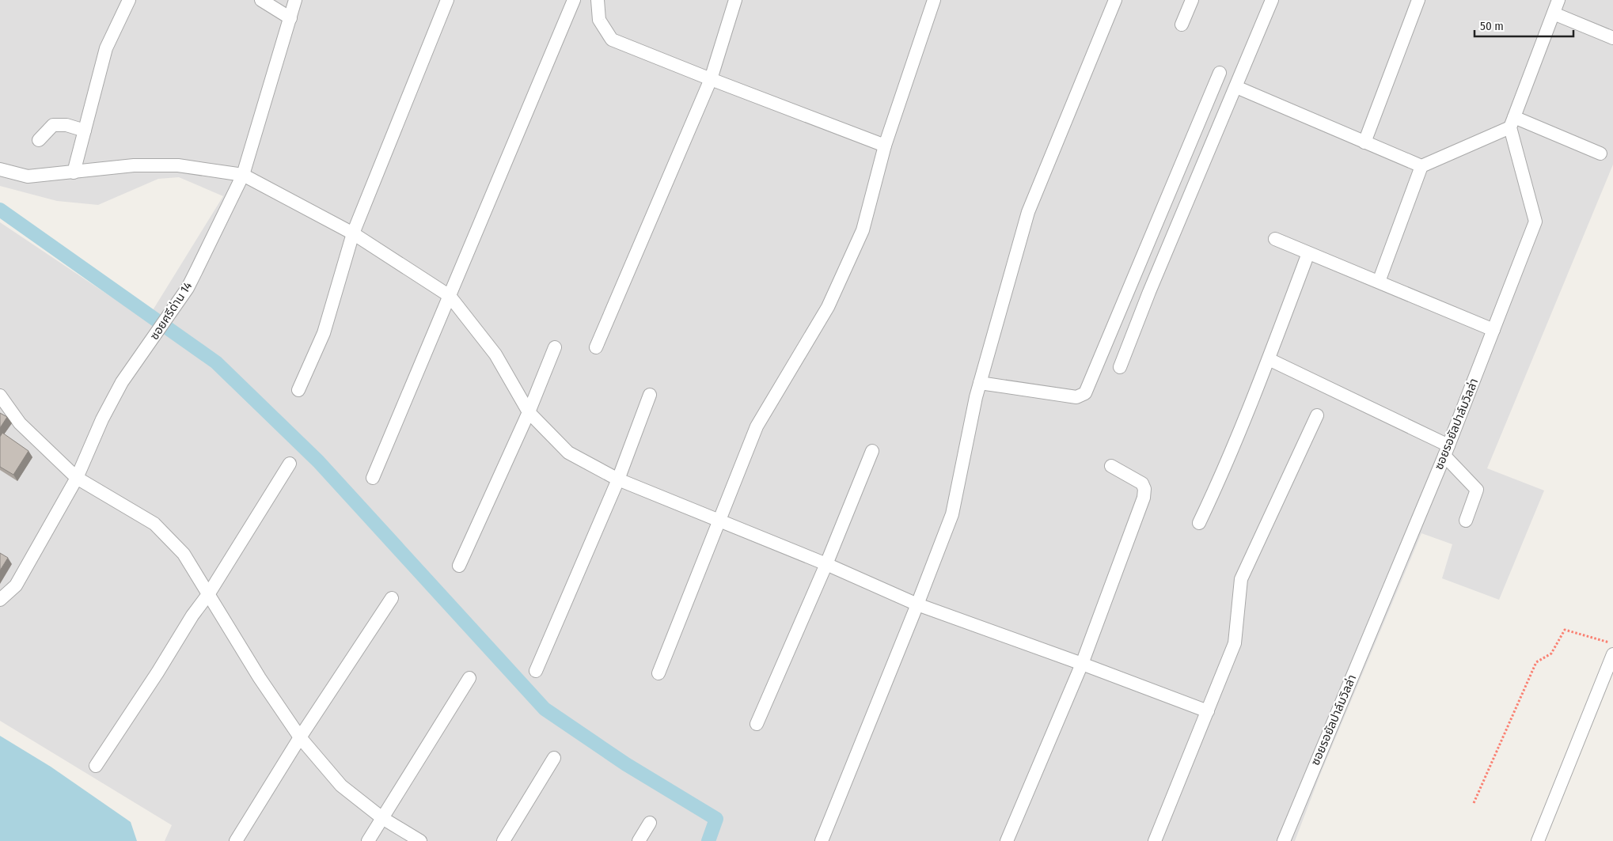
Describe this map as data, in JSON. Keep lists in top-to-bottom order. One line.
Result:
{"streets":{"street":["ซอยศรีด่าน 14","ซอยรอยัลปาล์มวิลล่า"]},"scale_bar":"50 m"}
